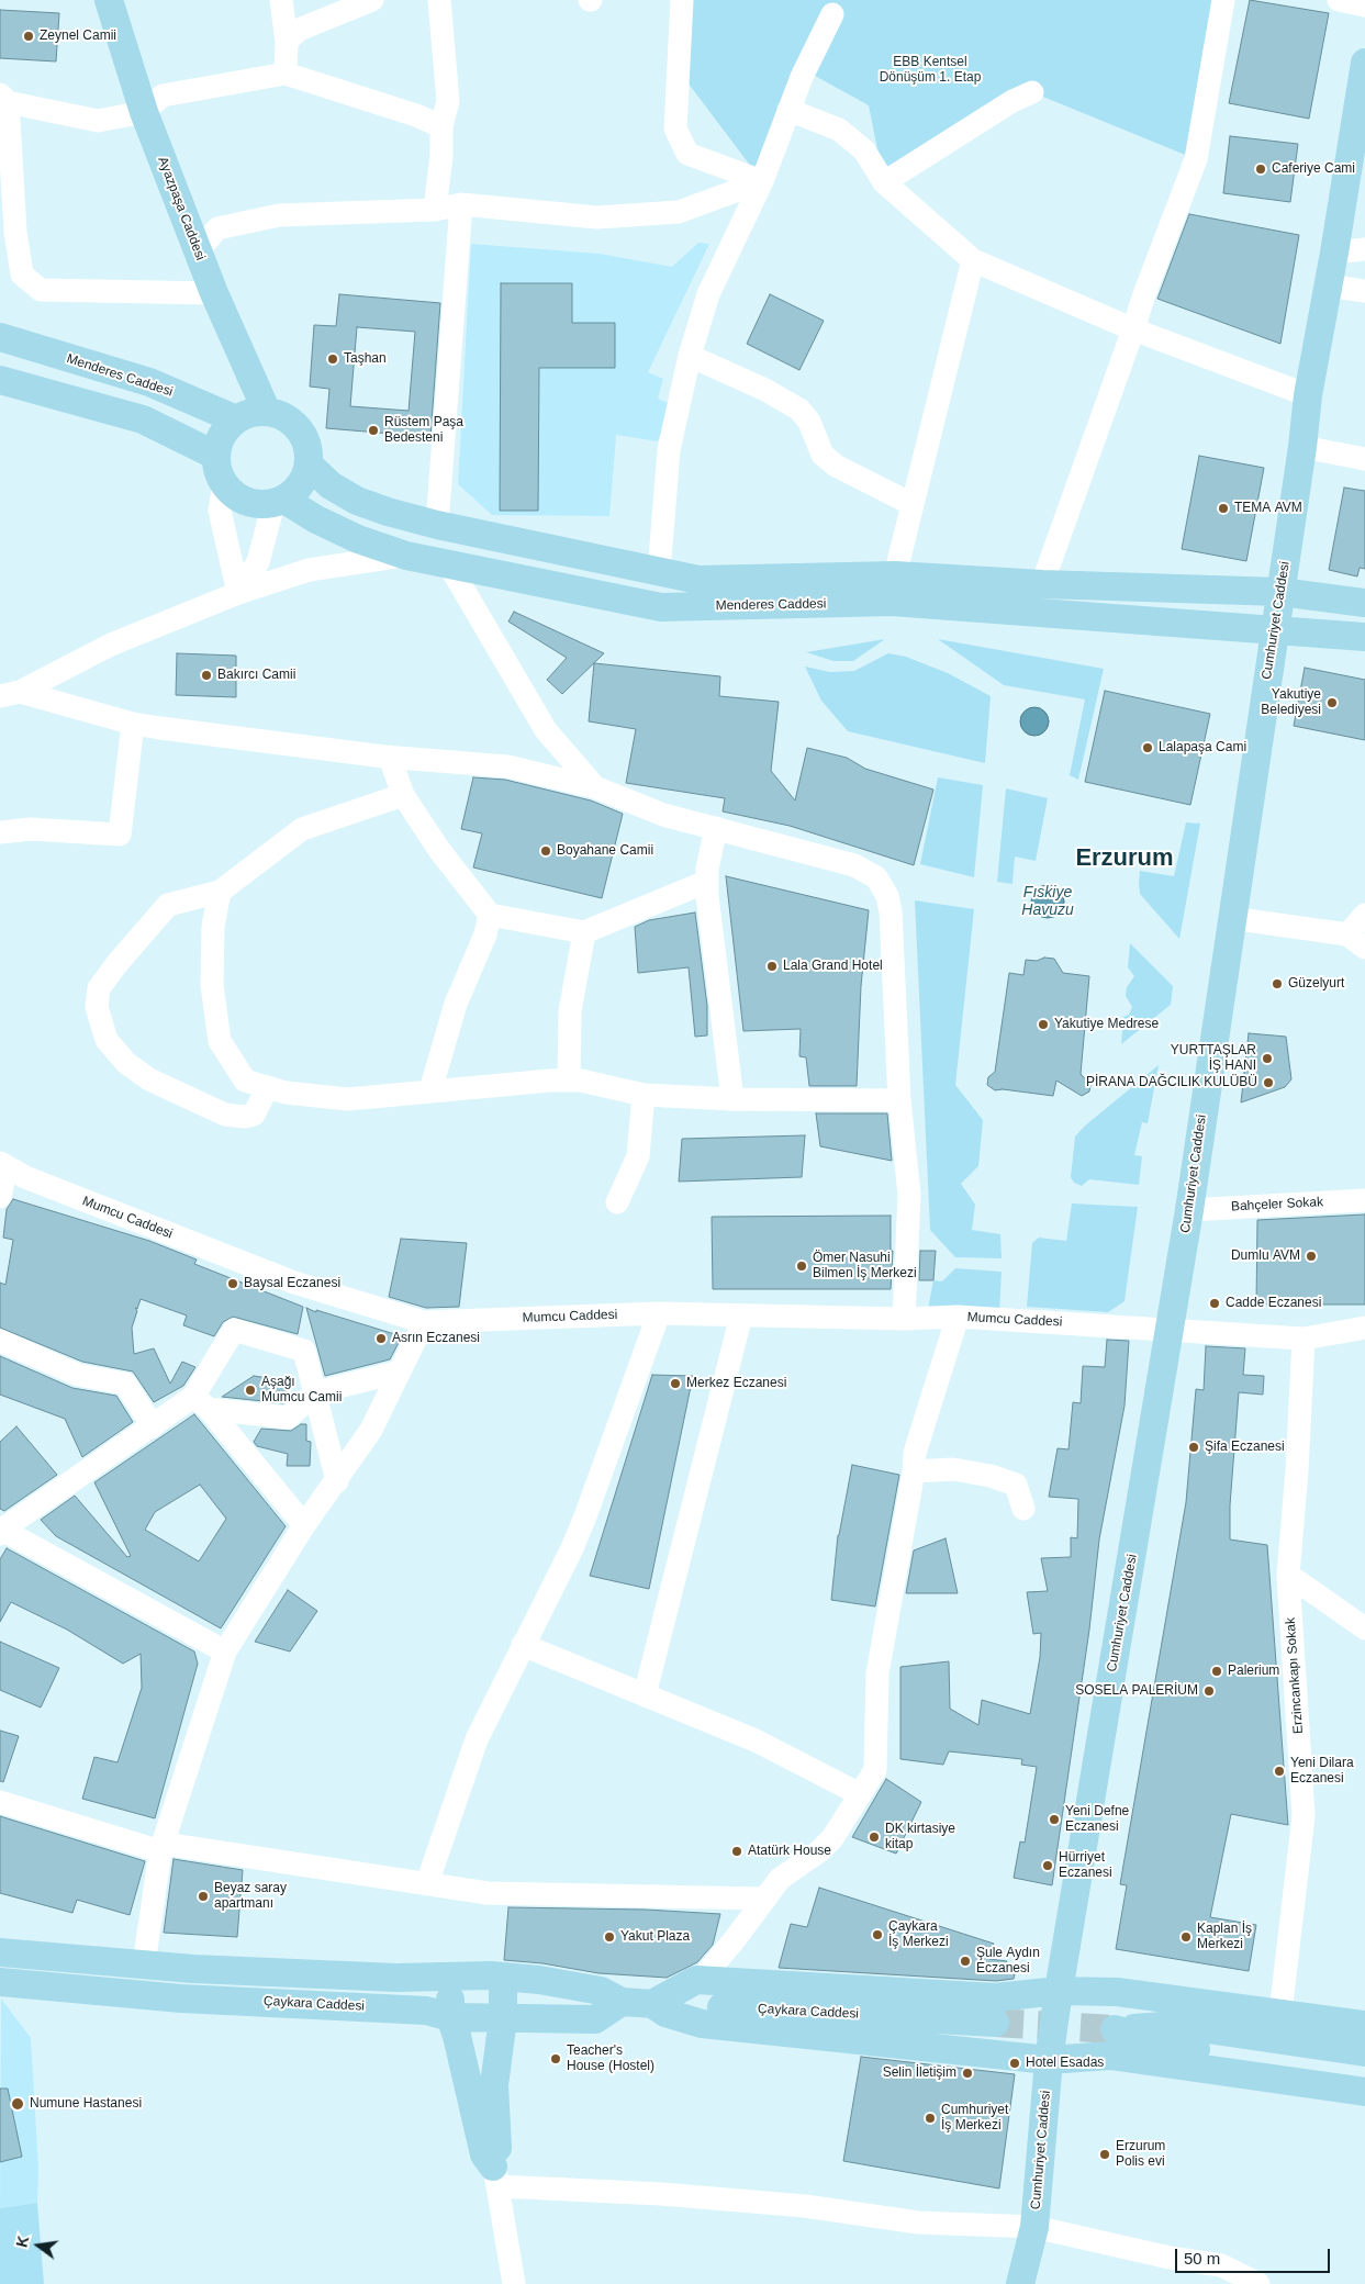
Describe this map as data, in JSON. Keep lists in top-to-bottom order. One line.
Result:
{"streets":{"main road":["Ayazpaşa Caddesi","Menderes Caddesi","Cumhuriyet Caddesi","Çaykara Caddesi"],"street":["Bahçeler Sokak","Mumcu Caddesi","Erzincankapı Sokak"]},"crossings":[["Ayazpaşa Caddesi","Menderes Caddesi"],["Menderes Caddesi","Cumhuriyet Caddesi"],["Cumhuriyet Caddesi","Bahçeler Sokak"],["Cumhuriyet Caddesi","Mumcu Caddesi"],["Mumcu Caddesi","Erzincankapı Sokak"]],"districts":["Erzurum"],"water":["Fıskiye Havuzu"],"parks":["EBB Kentsel Dönüşüm 1. Etap"],"places":["Zeynel Camii","Caferiye Cami","Taşhan","Rüstem Paşa Bedesteni","TEMA AVM","Bakırcı Camii","Yakutiye Belediyesi","Lalapaşa Cami","Boyahane Camii","Lala Grand Hotel","Güzelyurt","Yakutiye Medrese","YURTTAŞLAR İŞ HANI","PİRANA DAĞCILIK KULÜBÜ","Dumlu AVM","Ömer Nasuhi Bilmen İş Merkezi","Baysal Eczanesi","Cadde Eczanesi","Asrın Eczanesi","Merkez Eczanesi","Aşağı Mumcu Camii","Şifa Eczanesi","Palerium","SOSELA PALERİUM","Yeni Dilara Eczanesi","Yeni Defne Eczanesi","DK kirtasiye kitap","Atatürk House","Hürriyet Eczanesi","Beyaz saray apartmanı","Çaykara İş Merkezi","Yakut Plaza","Kaplan İş Merkezi","Şule Aydın Eczanesi","Teacher's House (Hostel)","Hotel Esadas","Selin İletişim","Numune Hastanesi","Cumhuriyet İş Merkezi","Erzurum Polis evi"],"scale_bar":"50 m","north":"left"}
